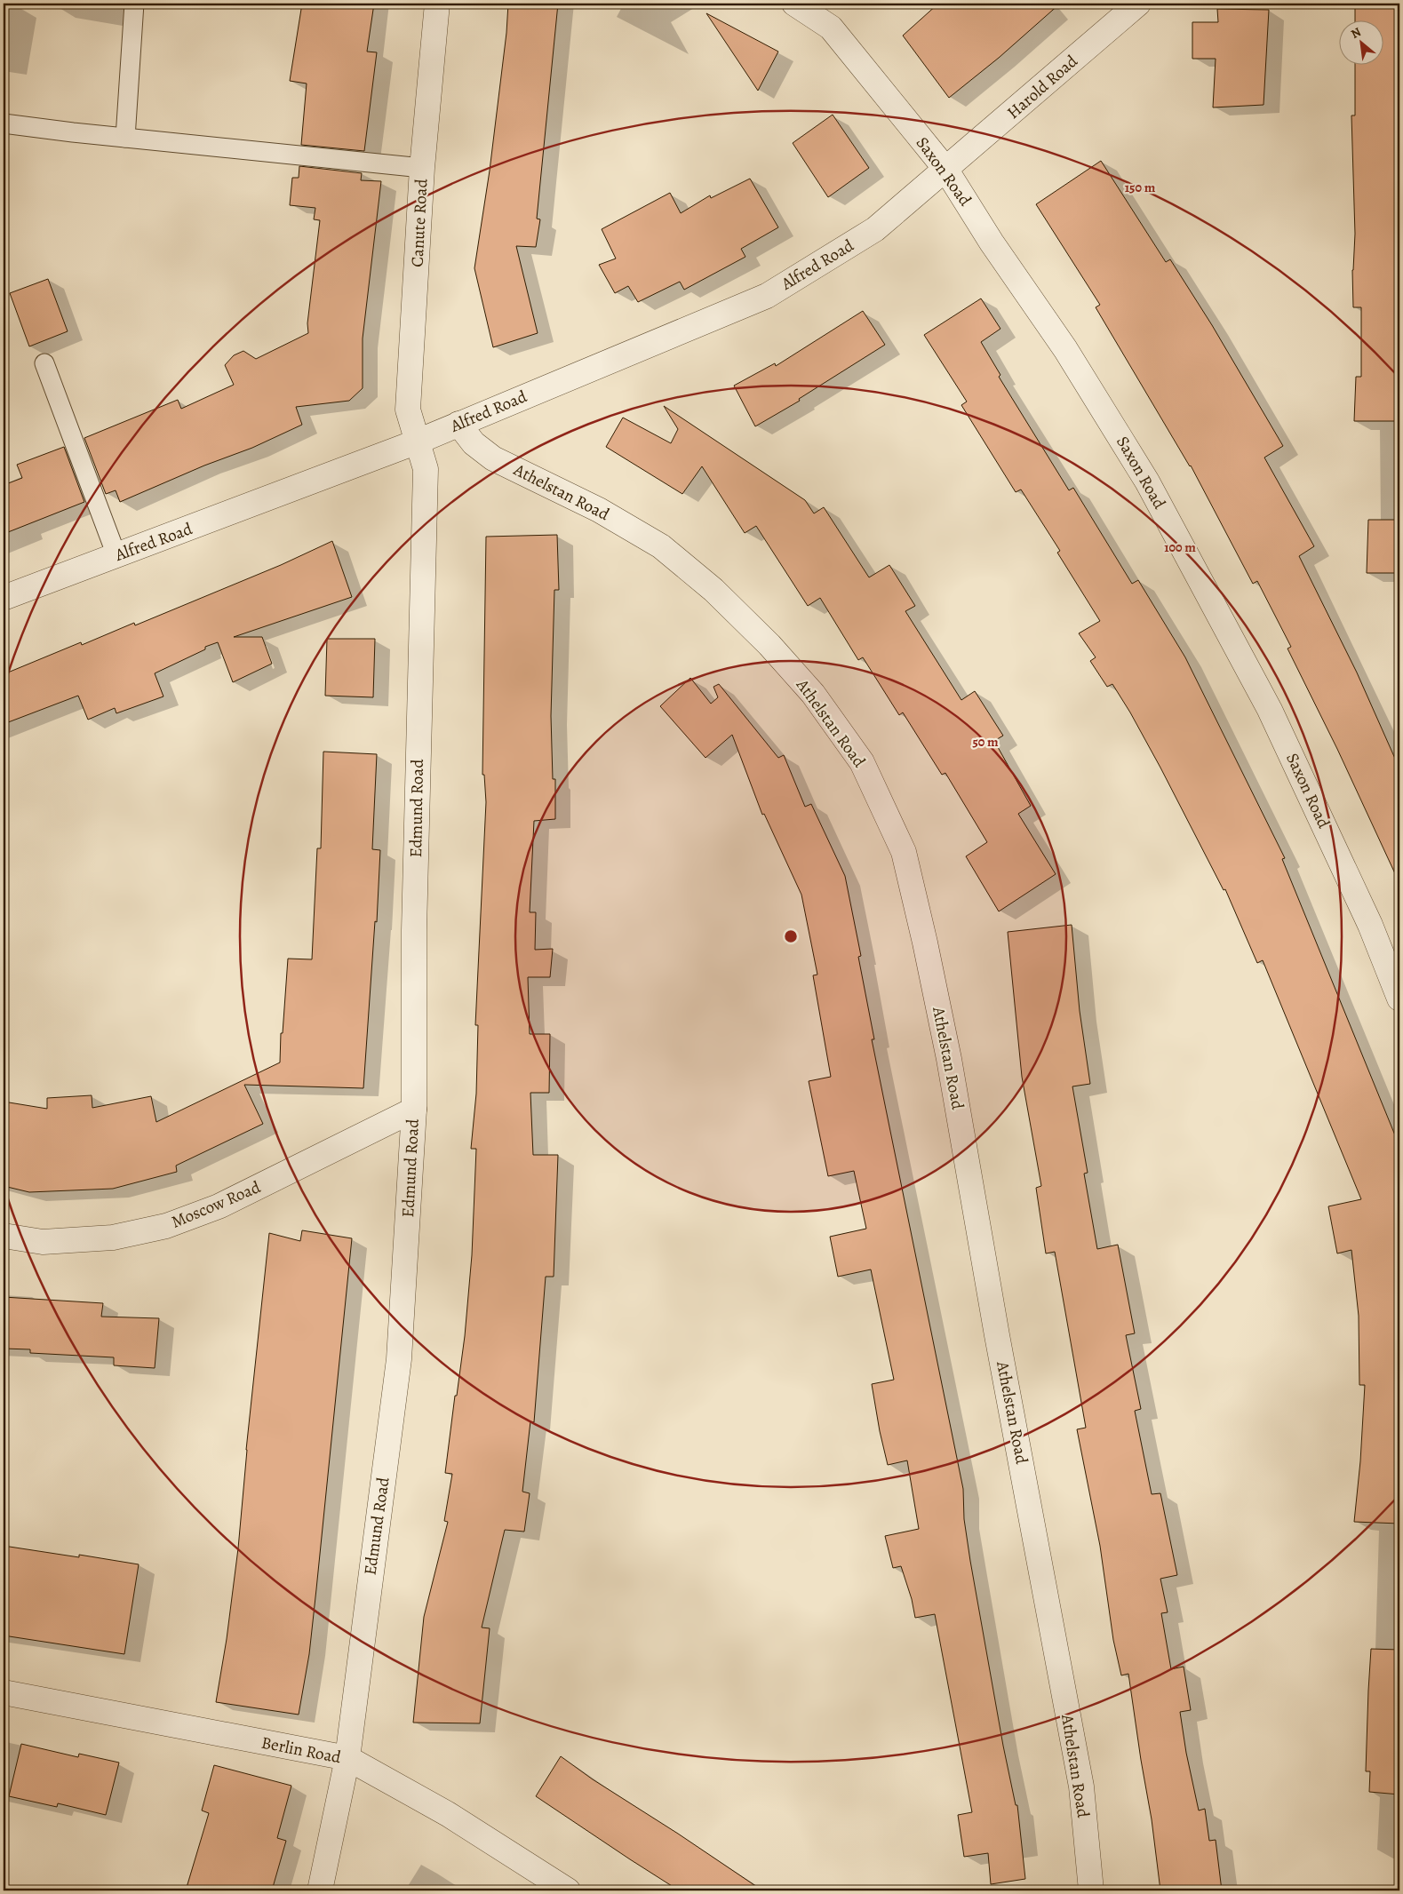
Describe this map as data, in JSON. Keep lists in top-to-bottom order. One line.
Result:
{"streets":{"street":["Harold Road","Saxon Road","Canute Road","Alfred Road","Athelstan Road","Edmund Road","Moscow Road","Berlin Road"]},"crossings":[["Harold Road","Saxon Road"],["Harold Road","Alfred Road"],["Saxon Road","Alfred Road"],["Canute Road","Alfred Road"],["Canute Road","Edmund Road"],["Alfred Road","Athelstan Road"],["Alfred Road","Edmund Road"],["Edmund Road","Moscow Road"],["Edmund Road","Berlin Road"]],"north":"top left","rings":["150 m","100 m","50 m"]}
